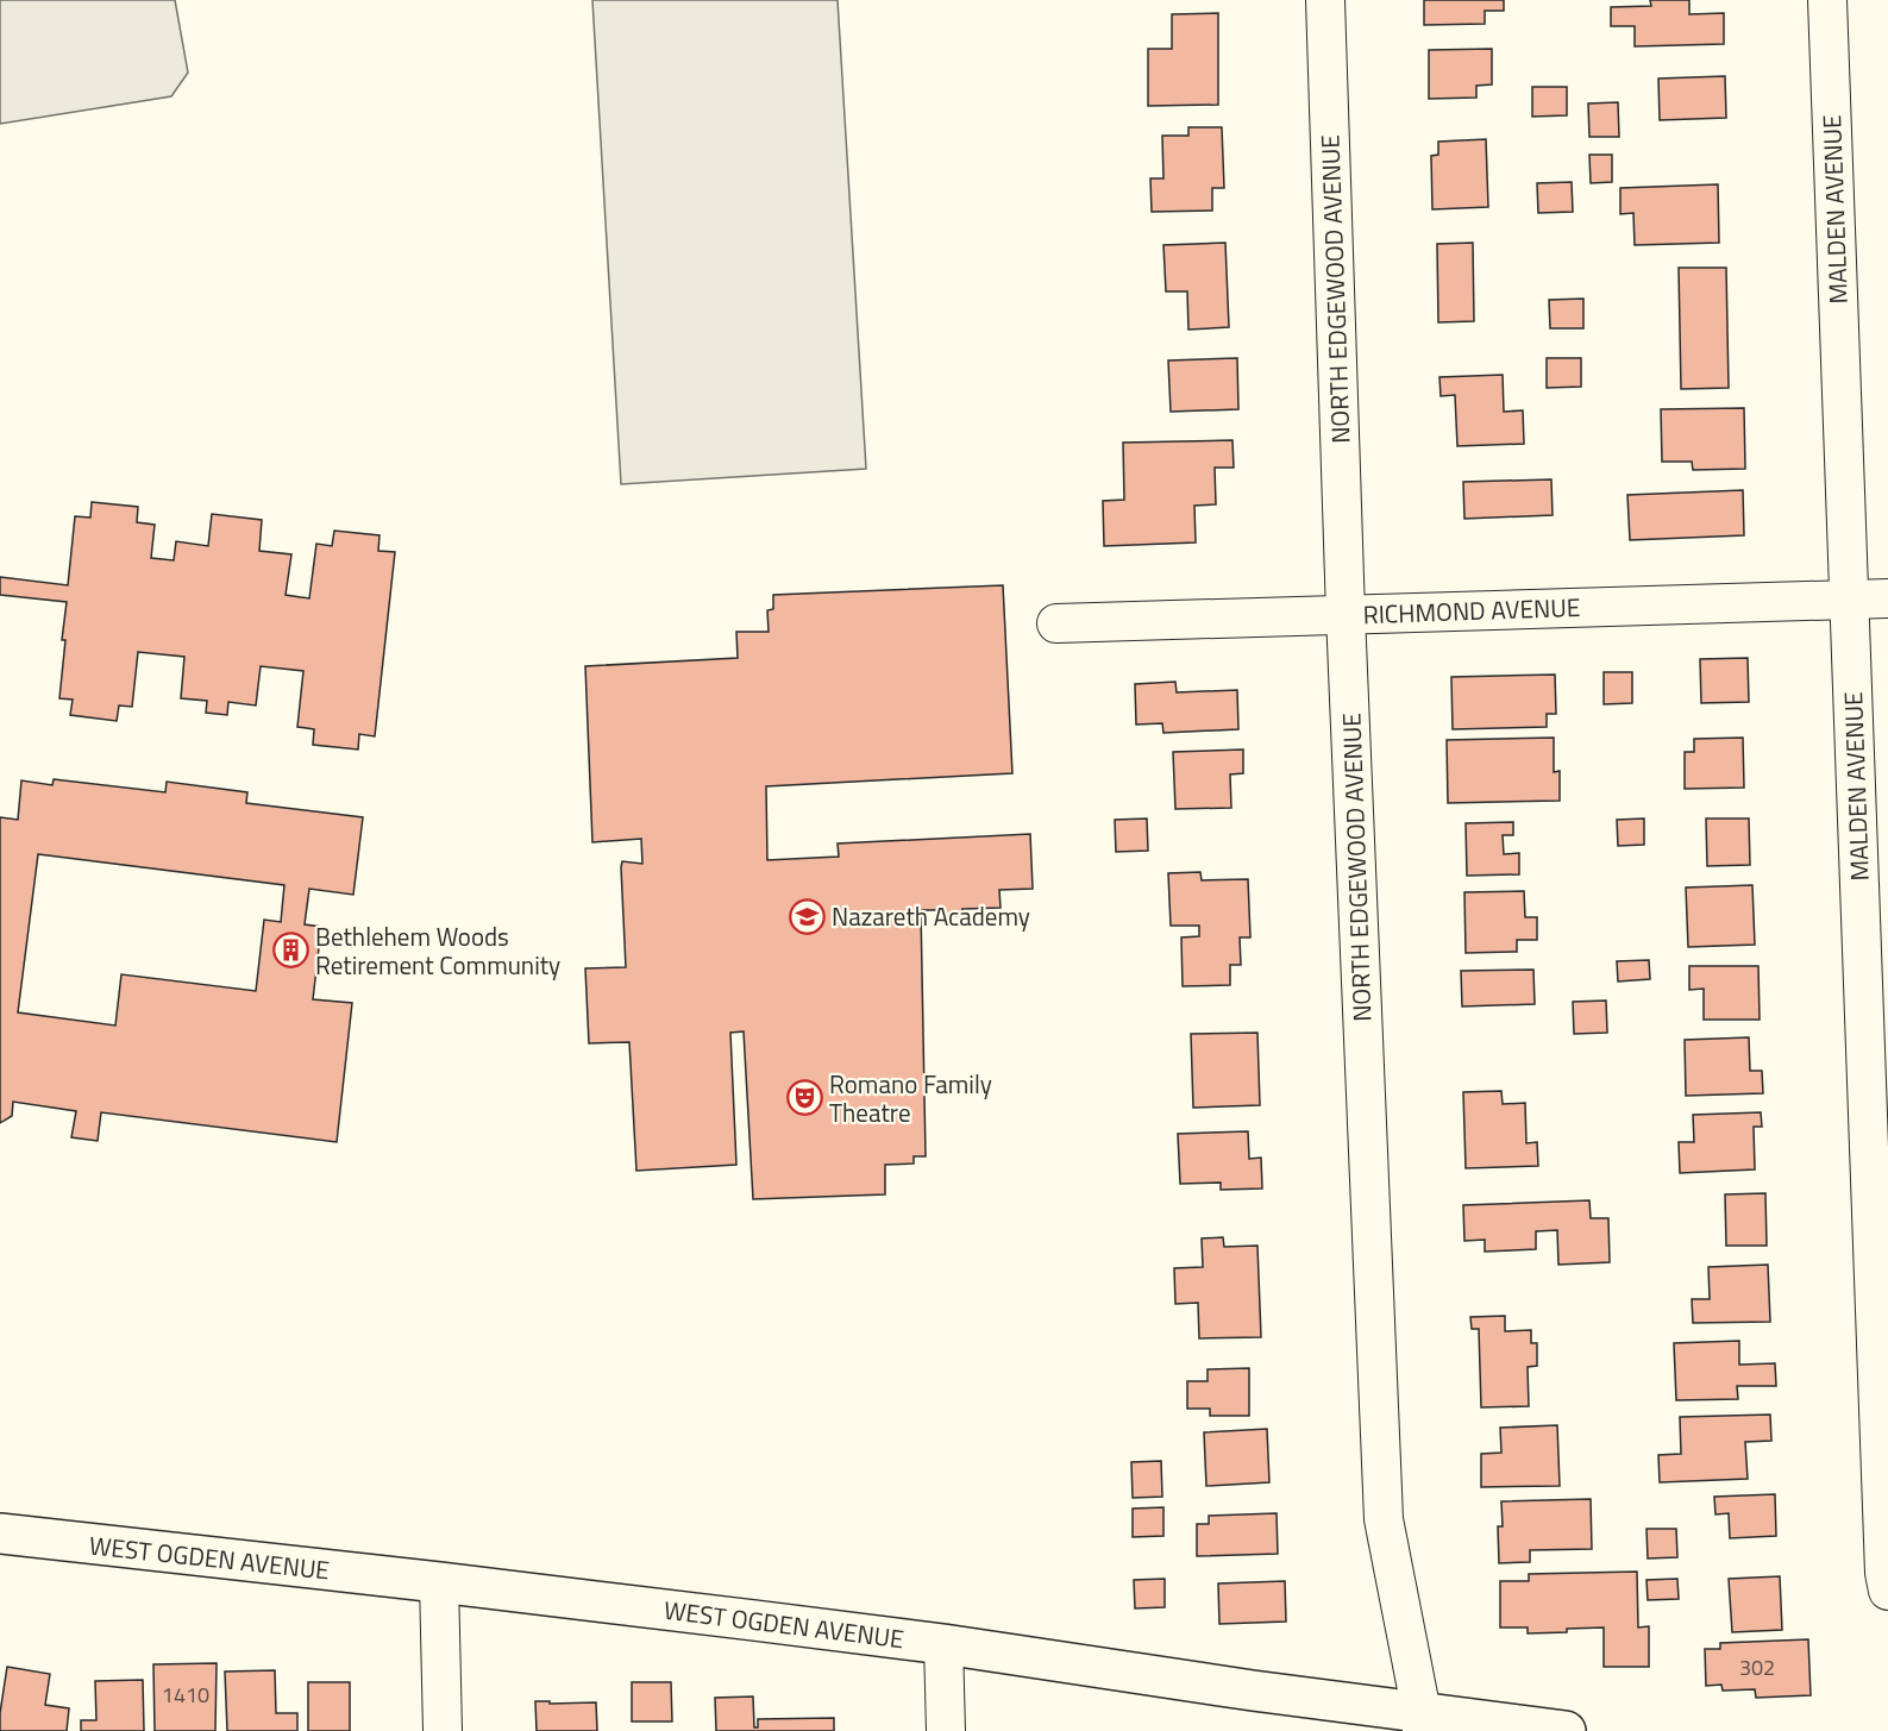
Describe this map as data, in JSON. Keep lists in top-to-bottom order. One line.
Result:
{"streets":{"main road":["WEST OGDEN AVENUE"],"street":["MALDEN AVENUE","NORTH EDGEWOOD AVENUE","RICHMOND AVENUE"]},"crossings":[["MALDEN AVENUE","RICHMOND AVENUE"],["NORTH EDGEWOOD AVENUE","RICHMOND AVENUE"],["NORTH EDGEWOOD AVENUE","WEST OGDEN AVENUE"]],"places":{"school or university":["Nazareth Academy"],"building":["Bethlehem Woods Retirement Community"],"theatre":["Romano Family Theatre"]},"house_numbers":["302","1410"]}
